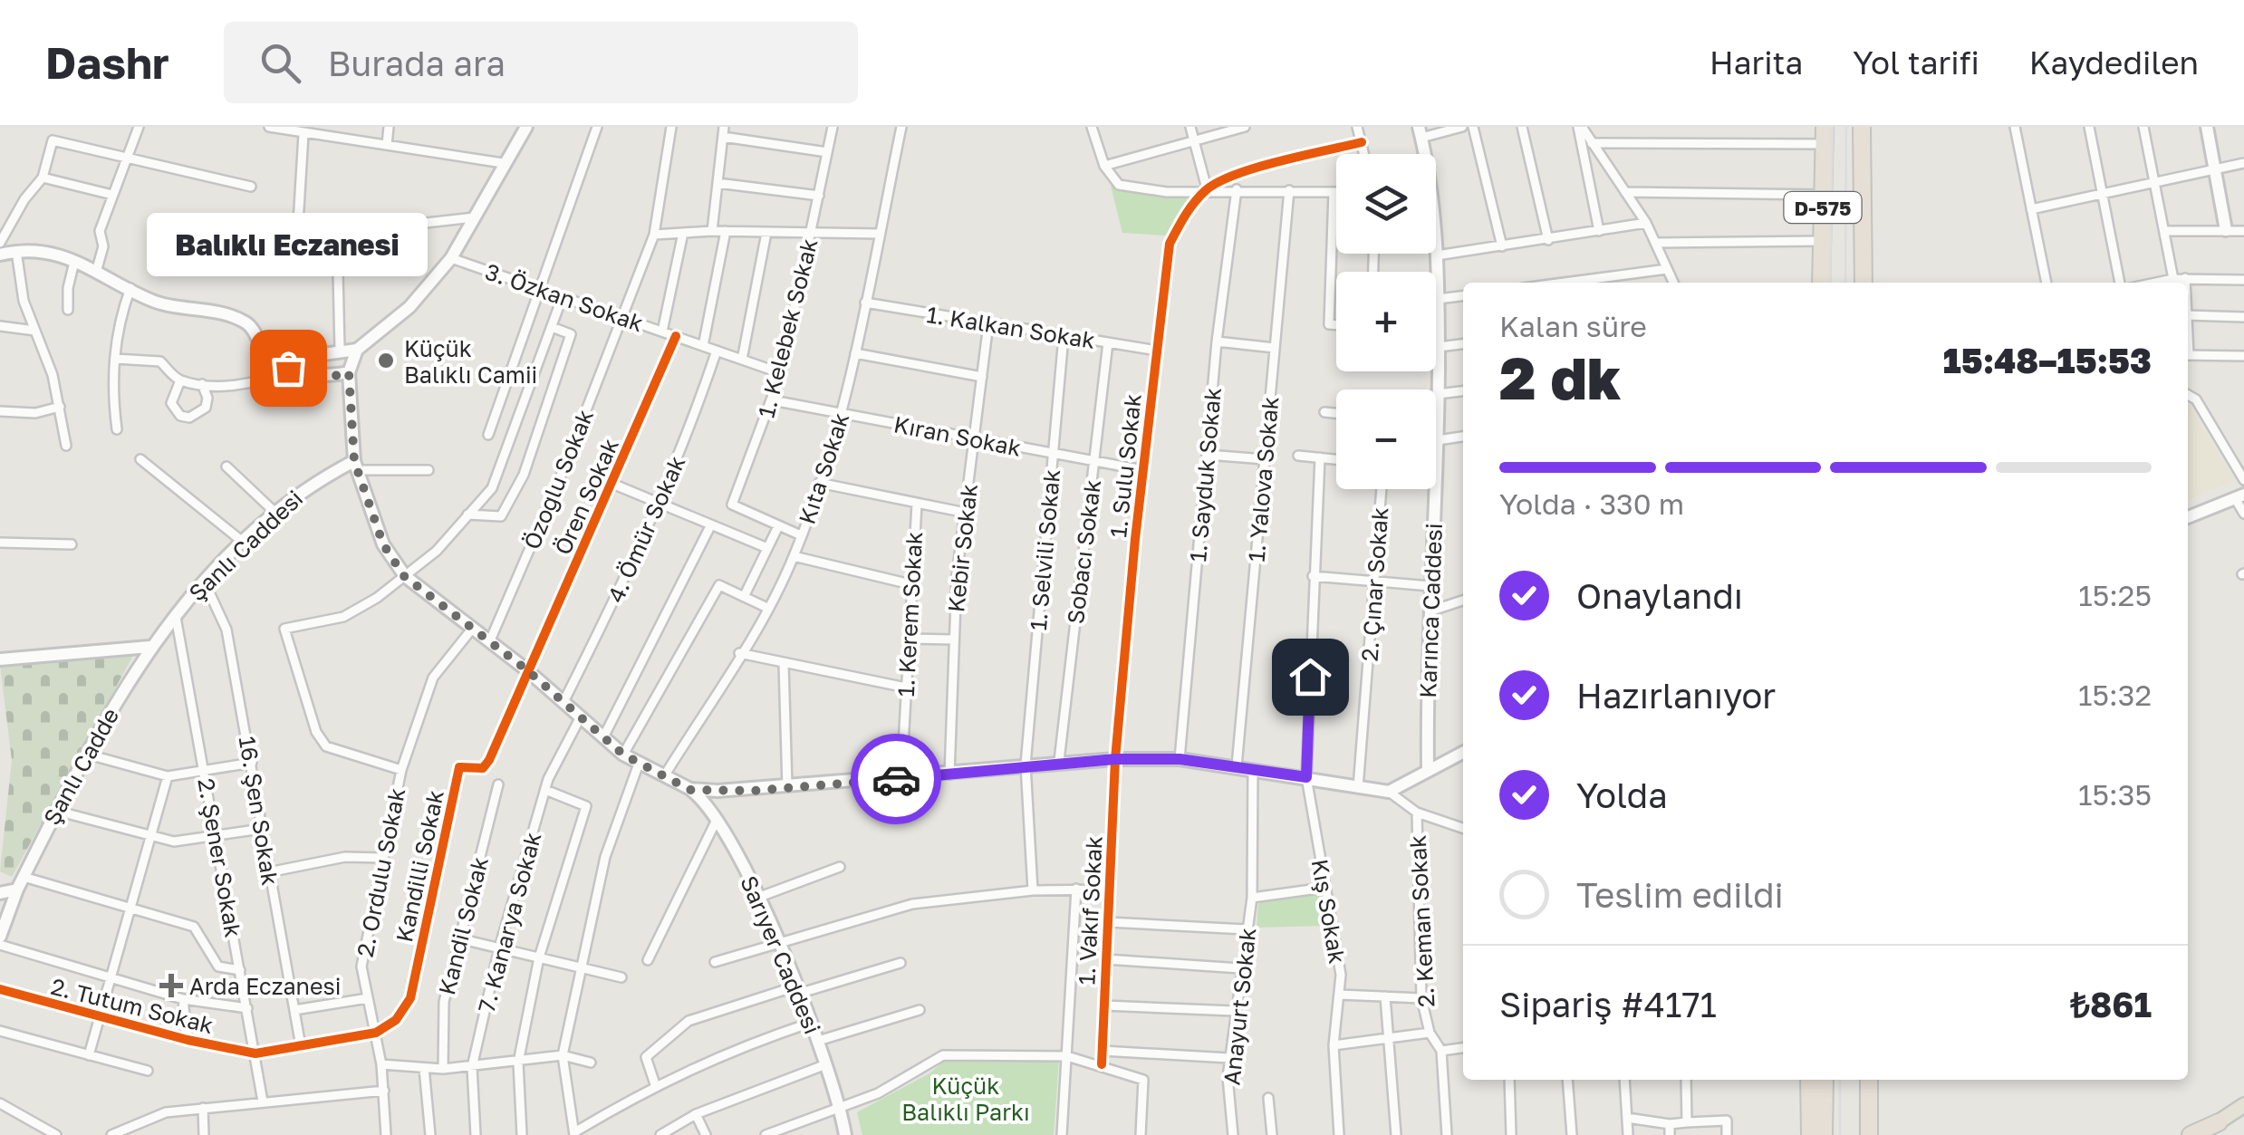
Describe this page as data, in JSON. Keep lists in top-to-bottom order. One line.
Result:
{"streets":{"highway":["D-575"],"main road":["Şanlı Caddesi","Karınca Caddesi","Şanlı Cadde","Sarıyer Caddesi"],"street":["3. Özkan Sokak","1. Kalkan Sokak","1. Kelebek Sokak","Kıran Sokak","1. Sulu Sokak","Kıta Sokak","1. Sayduk Sokak","Özoğlu Sokak","1. Yalova Sokak","Ören Sokak","4. Ömür Sokak","Kebir Sokak","1. Selvili Sokak","Sobacı Sokak","2. Çınar Sokak","1. Kerem Sokak","16. Şen Sokak","2. Şener Sokak","Kandilli Sokak","2. Ordulu Sokak","1. Vakıf Sokak","Kış Sokak","2. Keman Sokak","7. Kanarya Sokak","Kandil Sokak","2. Tutum Sokak","Anayurt Sokak"]},"crossings":[["3. Özkan Sokak","1. Kelebek Sokak"],["3. Özkan Sokak","Özoğlu Sokak"],["3. Özkan Sokak","Ören Sokak"],["3. Özkan Sokak","4. Ömür Sokak"],["1. Kalkan Sokak","1. Sulu Sokak"],["1. Kalkan Sokak","Kıta Sokak"],["1. Kalkan Sokak","Kebir Sokak"],["1. Kalkan Sokak","1. Selvili Sokak"],["1. Kalkan Sokak","Sobacı Sokak"],["1. Kelebek Sokak","Kıran Sokak"],["1. Kelebek Sokak","Kıta Sokak"],["Kıran Sokak","1. Sulu Sokak"],["Kıran Sokak","Kıta Sokak"],["Kıran Sokak","Kebir Sokak"],["Kıran Sokak","1. Selvili Sokak"],["Kıran Sokak","Sobacı Sokak"],["1. Sulu Sokak","1. Vakıf Sokak"],["Ören Sokak","Kandilli Sokak"],["Şanlı Caddesi","Şanlı Cadde"],["Şanlı Caddesi","16. Şen Sokak"],["Şanlı Caddesi","2. Şener Sokak"],["16. Şen Sokak","2. Tutum Sokak"],["2. Şener Sokak","2. Tutum Sokak"],["Kandilli Sokak","2. Ordulu Sokak"],["Kandilli Sokak","2. Tutum Sokak"],["2. Ordulu Sokak","2. Tutum Sokak"],["Kış Sokak","Anayurt Sokak"]],"parks":["Küçük Balıklı Parkı"],"places":{"other":["Küçük Balıklı Camii","Balıklı Eczanesi"],"health":["Arda Eczanesi"]},"page":{"header":"Dashr","search":"Burada ara","nav":["Harita","Yol tarifi","Kaydedilen"],"map_buttons":["+","−"],"bubble":"Balıklı Eczanesi","heading":["2 dk","Kalan süre","15:48–15:53"],"panel":["Sipariş #4171","₺861"],"bar":"Yolda · 330 m","list":[["Onaylandı","15:25"],["Hazırlanıyor","15:32"],["Yolda","15:35"],"Teslim edildi"]}}
